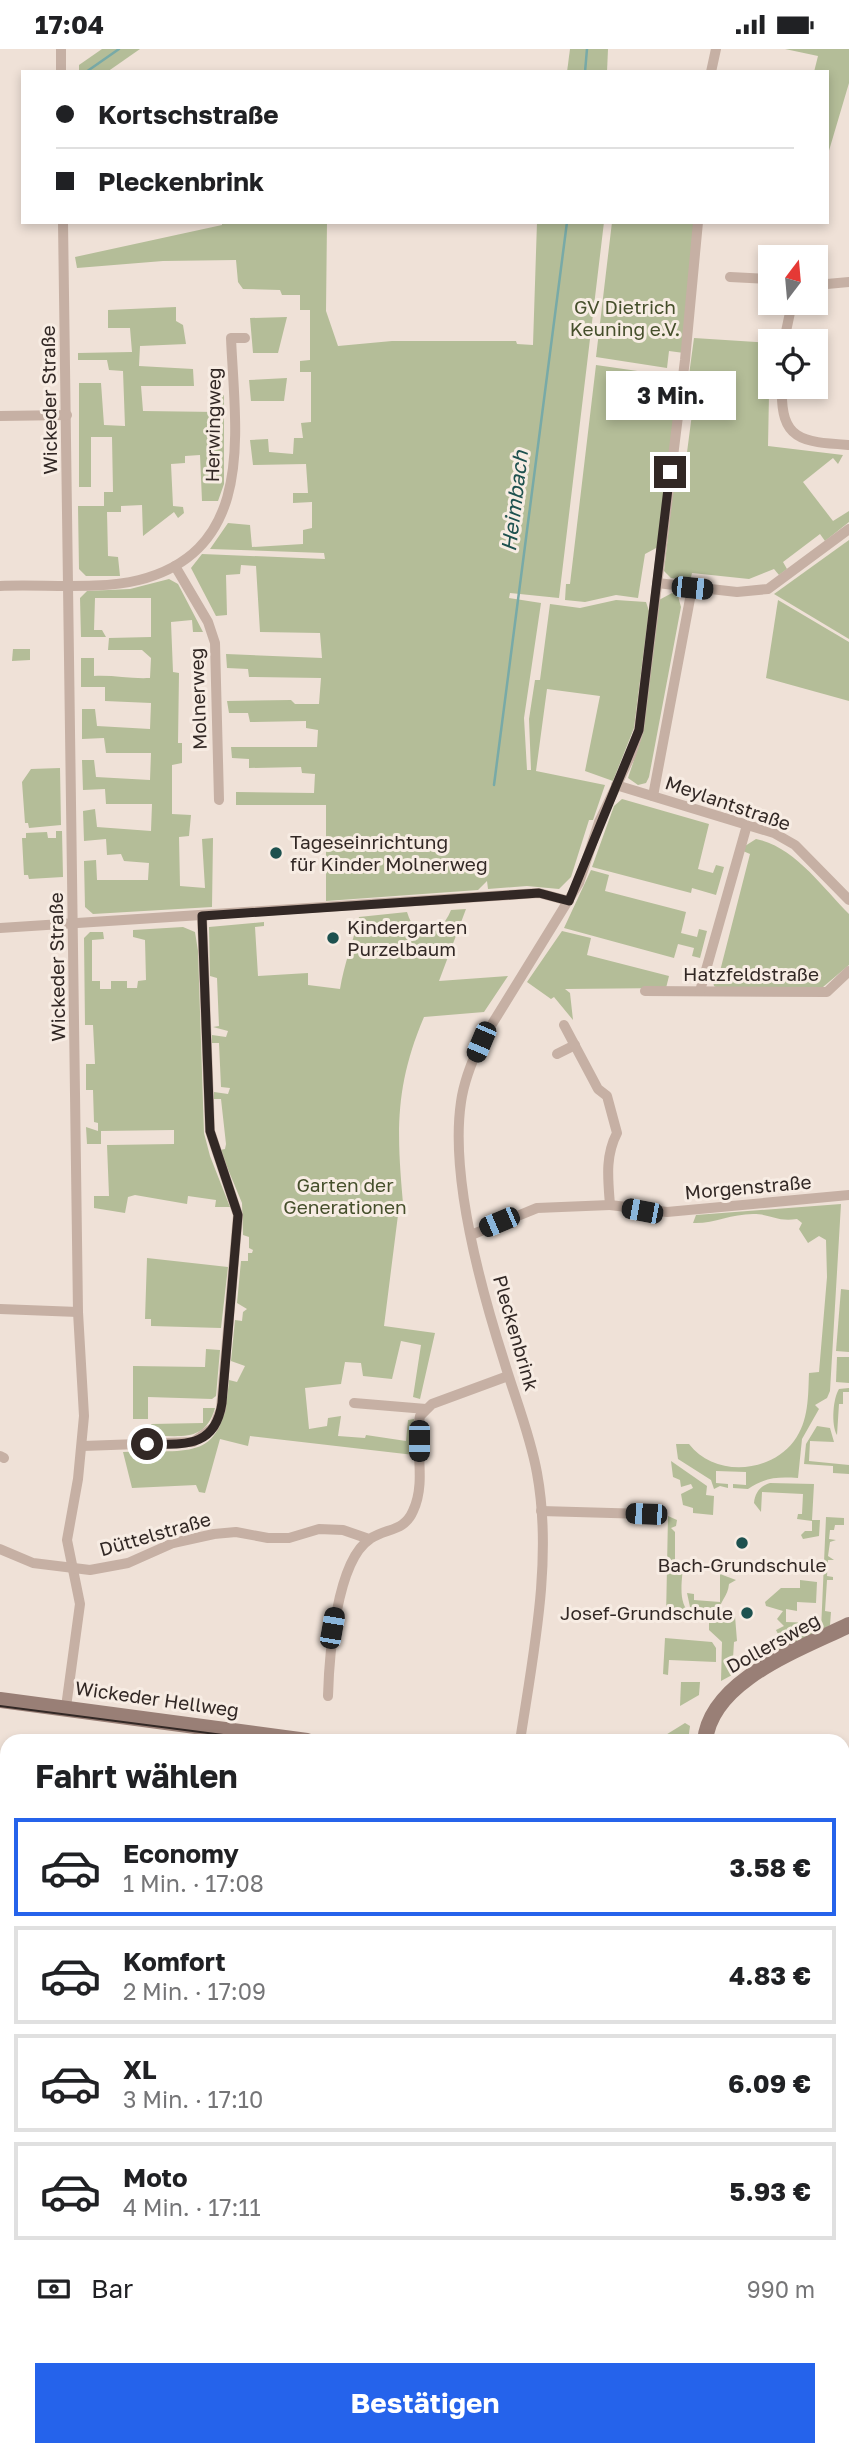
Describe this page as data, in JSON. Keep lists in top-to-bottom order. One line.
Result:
{"streets":{"main road":["Dollersweg","Wickeder Hellweg"],"street":["Wickeder Straße","Herwingweg","Molnerweg","Meylantstraße","Hatzfeldstraße","Morgenstraße","Pleckenbrink","Düttelstraße"]},"crossings":[["Wickeder Straße","Herwingweg"],["Wickeder Straße","Düttelstraße"],["Wickeder Straße","Wickeder Hellweg"],["Herwingweg","Molnerweg"],["Meylantstraße","Pleckenbrink"],["Morgenstraße","Pleckenbrink"]],"water":["Heimbach"],"parks":["GV Dietrich Keuning e.V.","Garten der Generationen"],"places":["Tageseinrichtung für Kinder Molnerweg","Kindergarten Purzelbaum","Bach-Grundschule","Josef-Grundschule"],"north":"top","page":{"status":"17:04","banner":["Kortschstraße","Pleckenbrink"],"bubble":"3 Min.","heading":"Fahrt wählen","list":[{"name":"Economy","note":"1 Min. · 17:08","value":"3.58 €"},{"name":"Komfort","note":"2 Min. · 17:09","value":"4.83 €"},{"name":"XL","note":"3 Min. · 17:10","value":"6.09 €"},{"name":"Moto","note":"4 Min. · 17:11","value":"5.93 €"}],"pay":["Bar","990 m"],"buttons":"Bestätigen"}}
